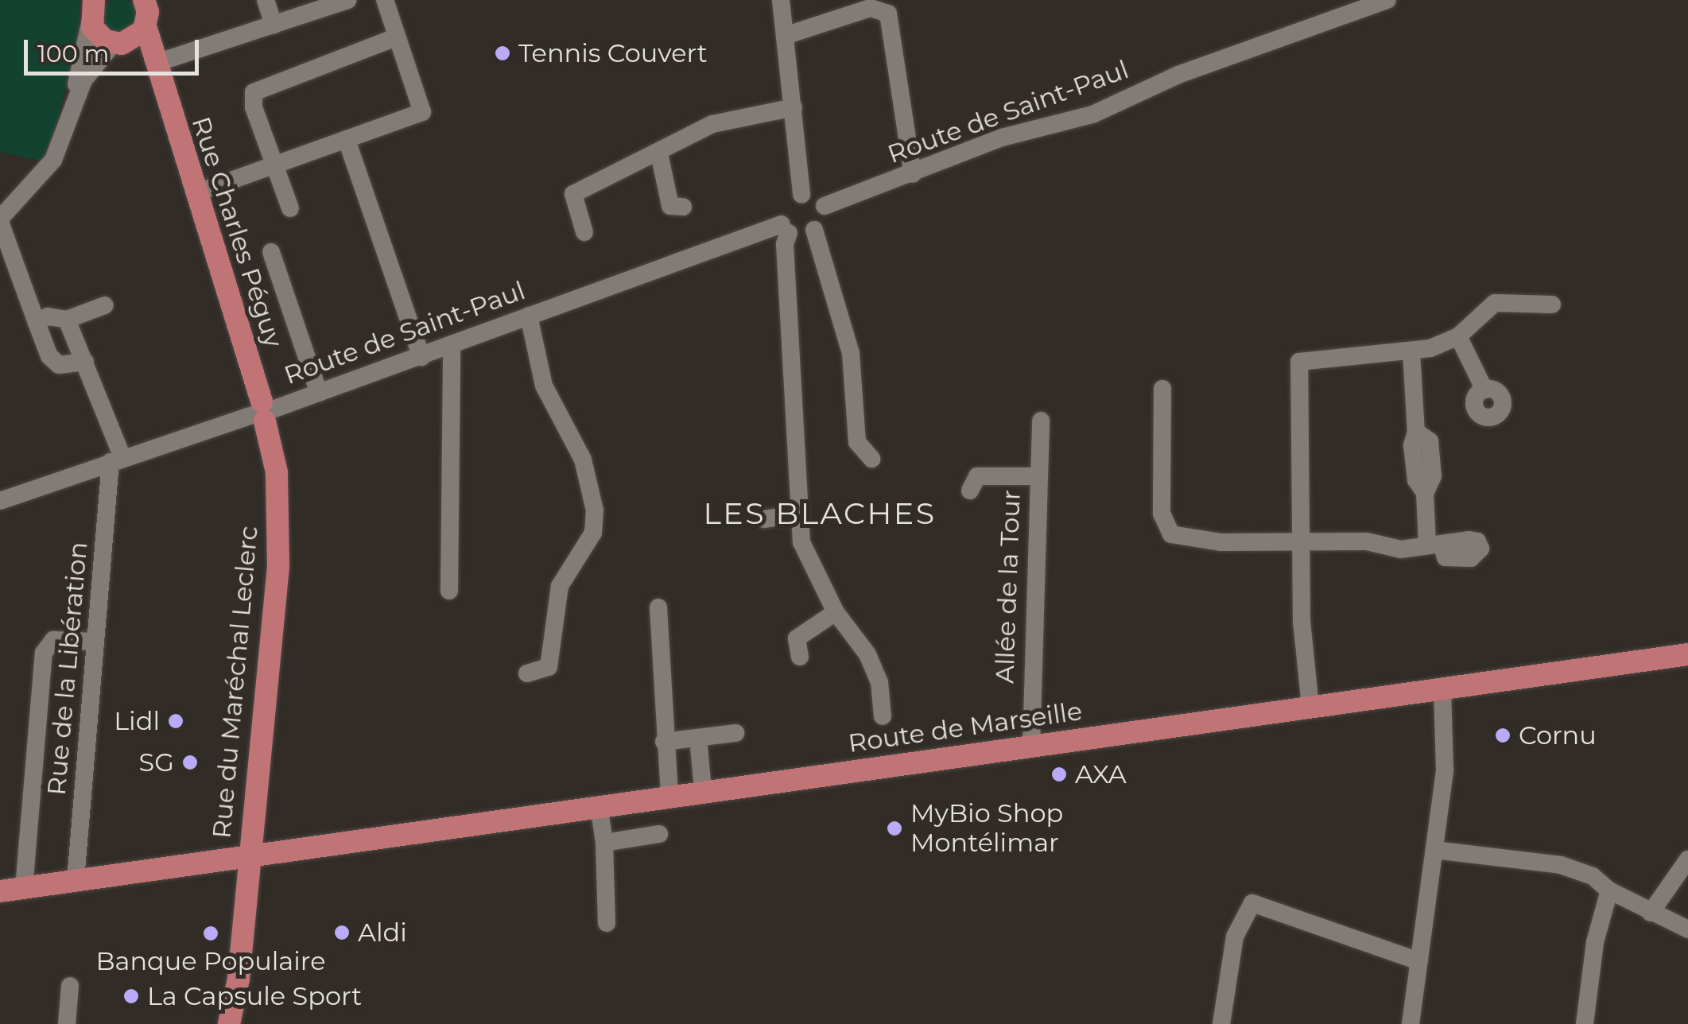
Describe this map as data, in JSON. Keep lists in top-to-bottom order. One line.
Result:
{"streets":{"main road":["Rue Charles Péguy","Rue du Maréchal Leclerc","Route de Marseille"],"street":["Route de Saint-Paul","Allée de la Tour","Rue de la Libération"]},"crossings":[["Route de Saint-Paul","Rue Charles Péguy"],["Route de Saint-Paul","Rue de la Libération"],["Route de Saint-Paul","Rue du Maréchal Leclerc"],["Rue Charles Péguy","Rue du Maréchal Leclerc"],["Allée de la Tour","Route de Marseille"],["Rue de la Libération","Route de Marseille"],["Rue du Maréchal Leclerc","Route de Marseille"]],"districts":["LES BLACHES"],"places":["Tennis Couvert","Lidl","Cornu","SG","AXA","MyBio Shop Montélimar","Aldi","Banque Populaire","La Capsule Sport"],"scale_bar":"100 m"}
